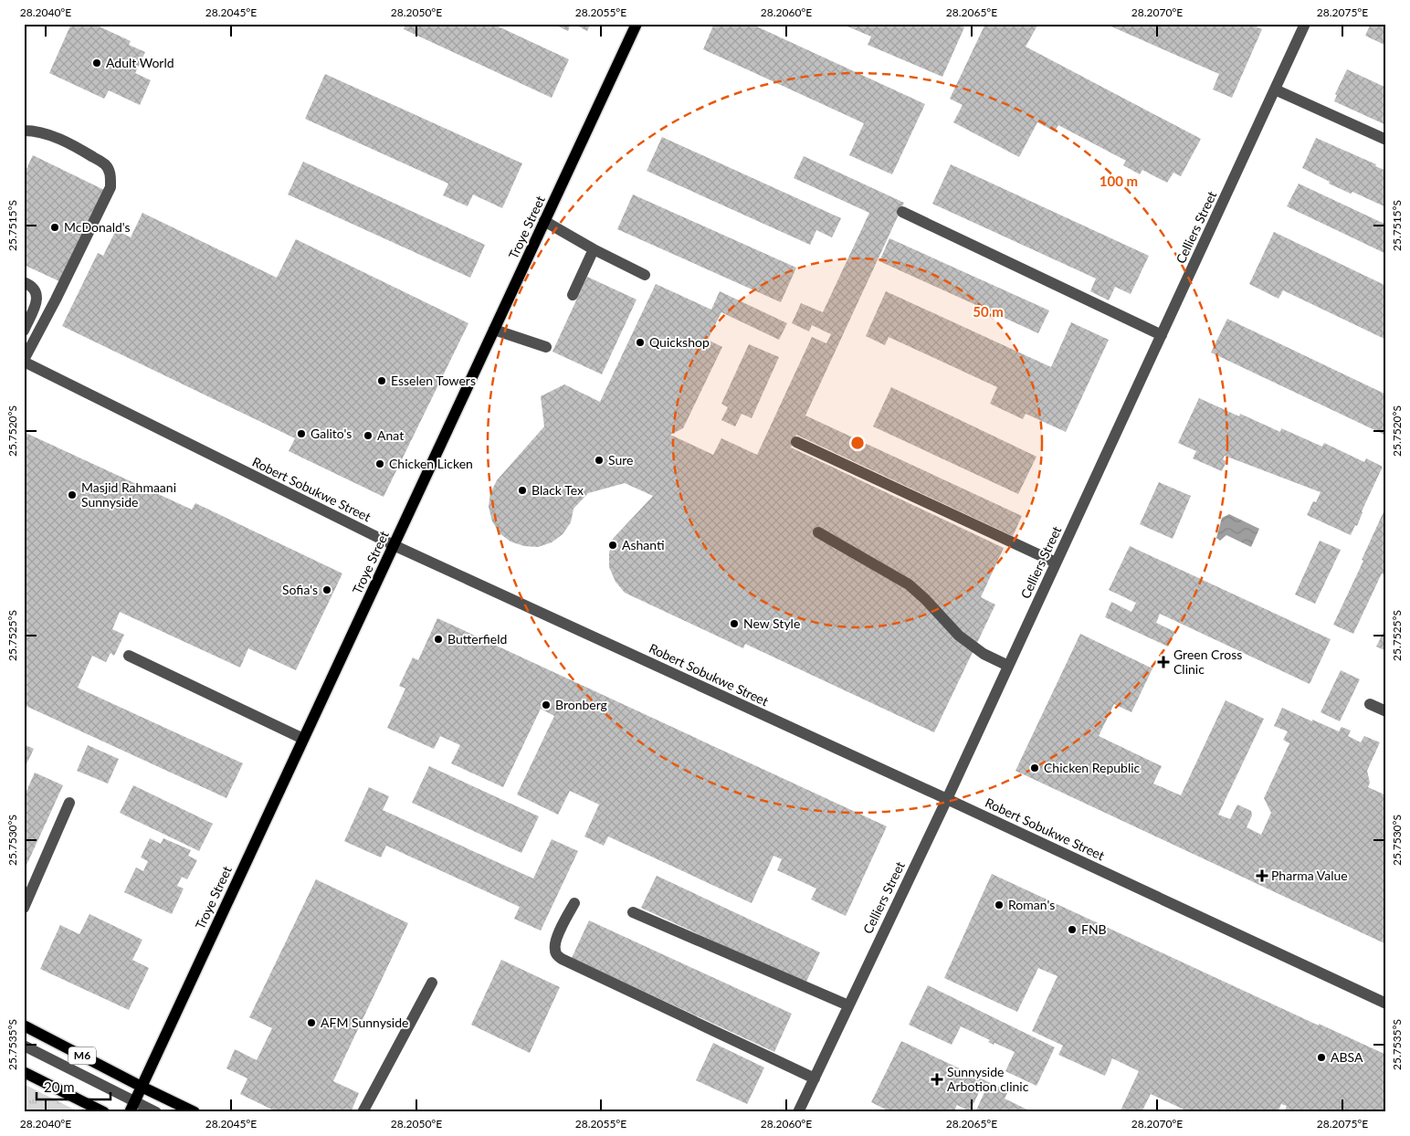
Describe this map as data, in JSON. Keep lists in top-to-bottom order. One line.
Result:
{"streets":{"main road":["Troye Street","M6"],"street":["Celliers Street","Robert Sobukwe Street"]},"crossings":[["Troye Street","Robert Sobukwe Street"],["Troye Street","M6"],["Celliers Street","Robert Sobukwe Street"]],"places":{"other":["Adult World","McDonald's","Quickshop","Esselen Towers","Galito's","Anat","Sure","Chicken Licken","Black Tex","Masjid Rahmaani Sunnyside","Ashanti","Sofia's","New Style","Butterfield","Bronberg","Chicken Republic","Roman's","FNB","AFM Sunnyside","ABSA"],"health":["Green Cross Clinic","Pharma Value","Sunnyside Arbotion clinic"]},"scale_bar":"20 m","coordinates":["28.2040°E","28.2045°E","28.2050°E","28.2055°E","28.2060°E","28.2065°E","28.2070°E","28.2075°E","25.7515°S","25.7520°S","25.7525°S","25.7530°S","25.7535°S"],"rings":["100 m","50 m"]}
